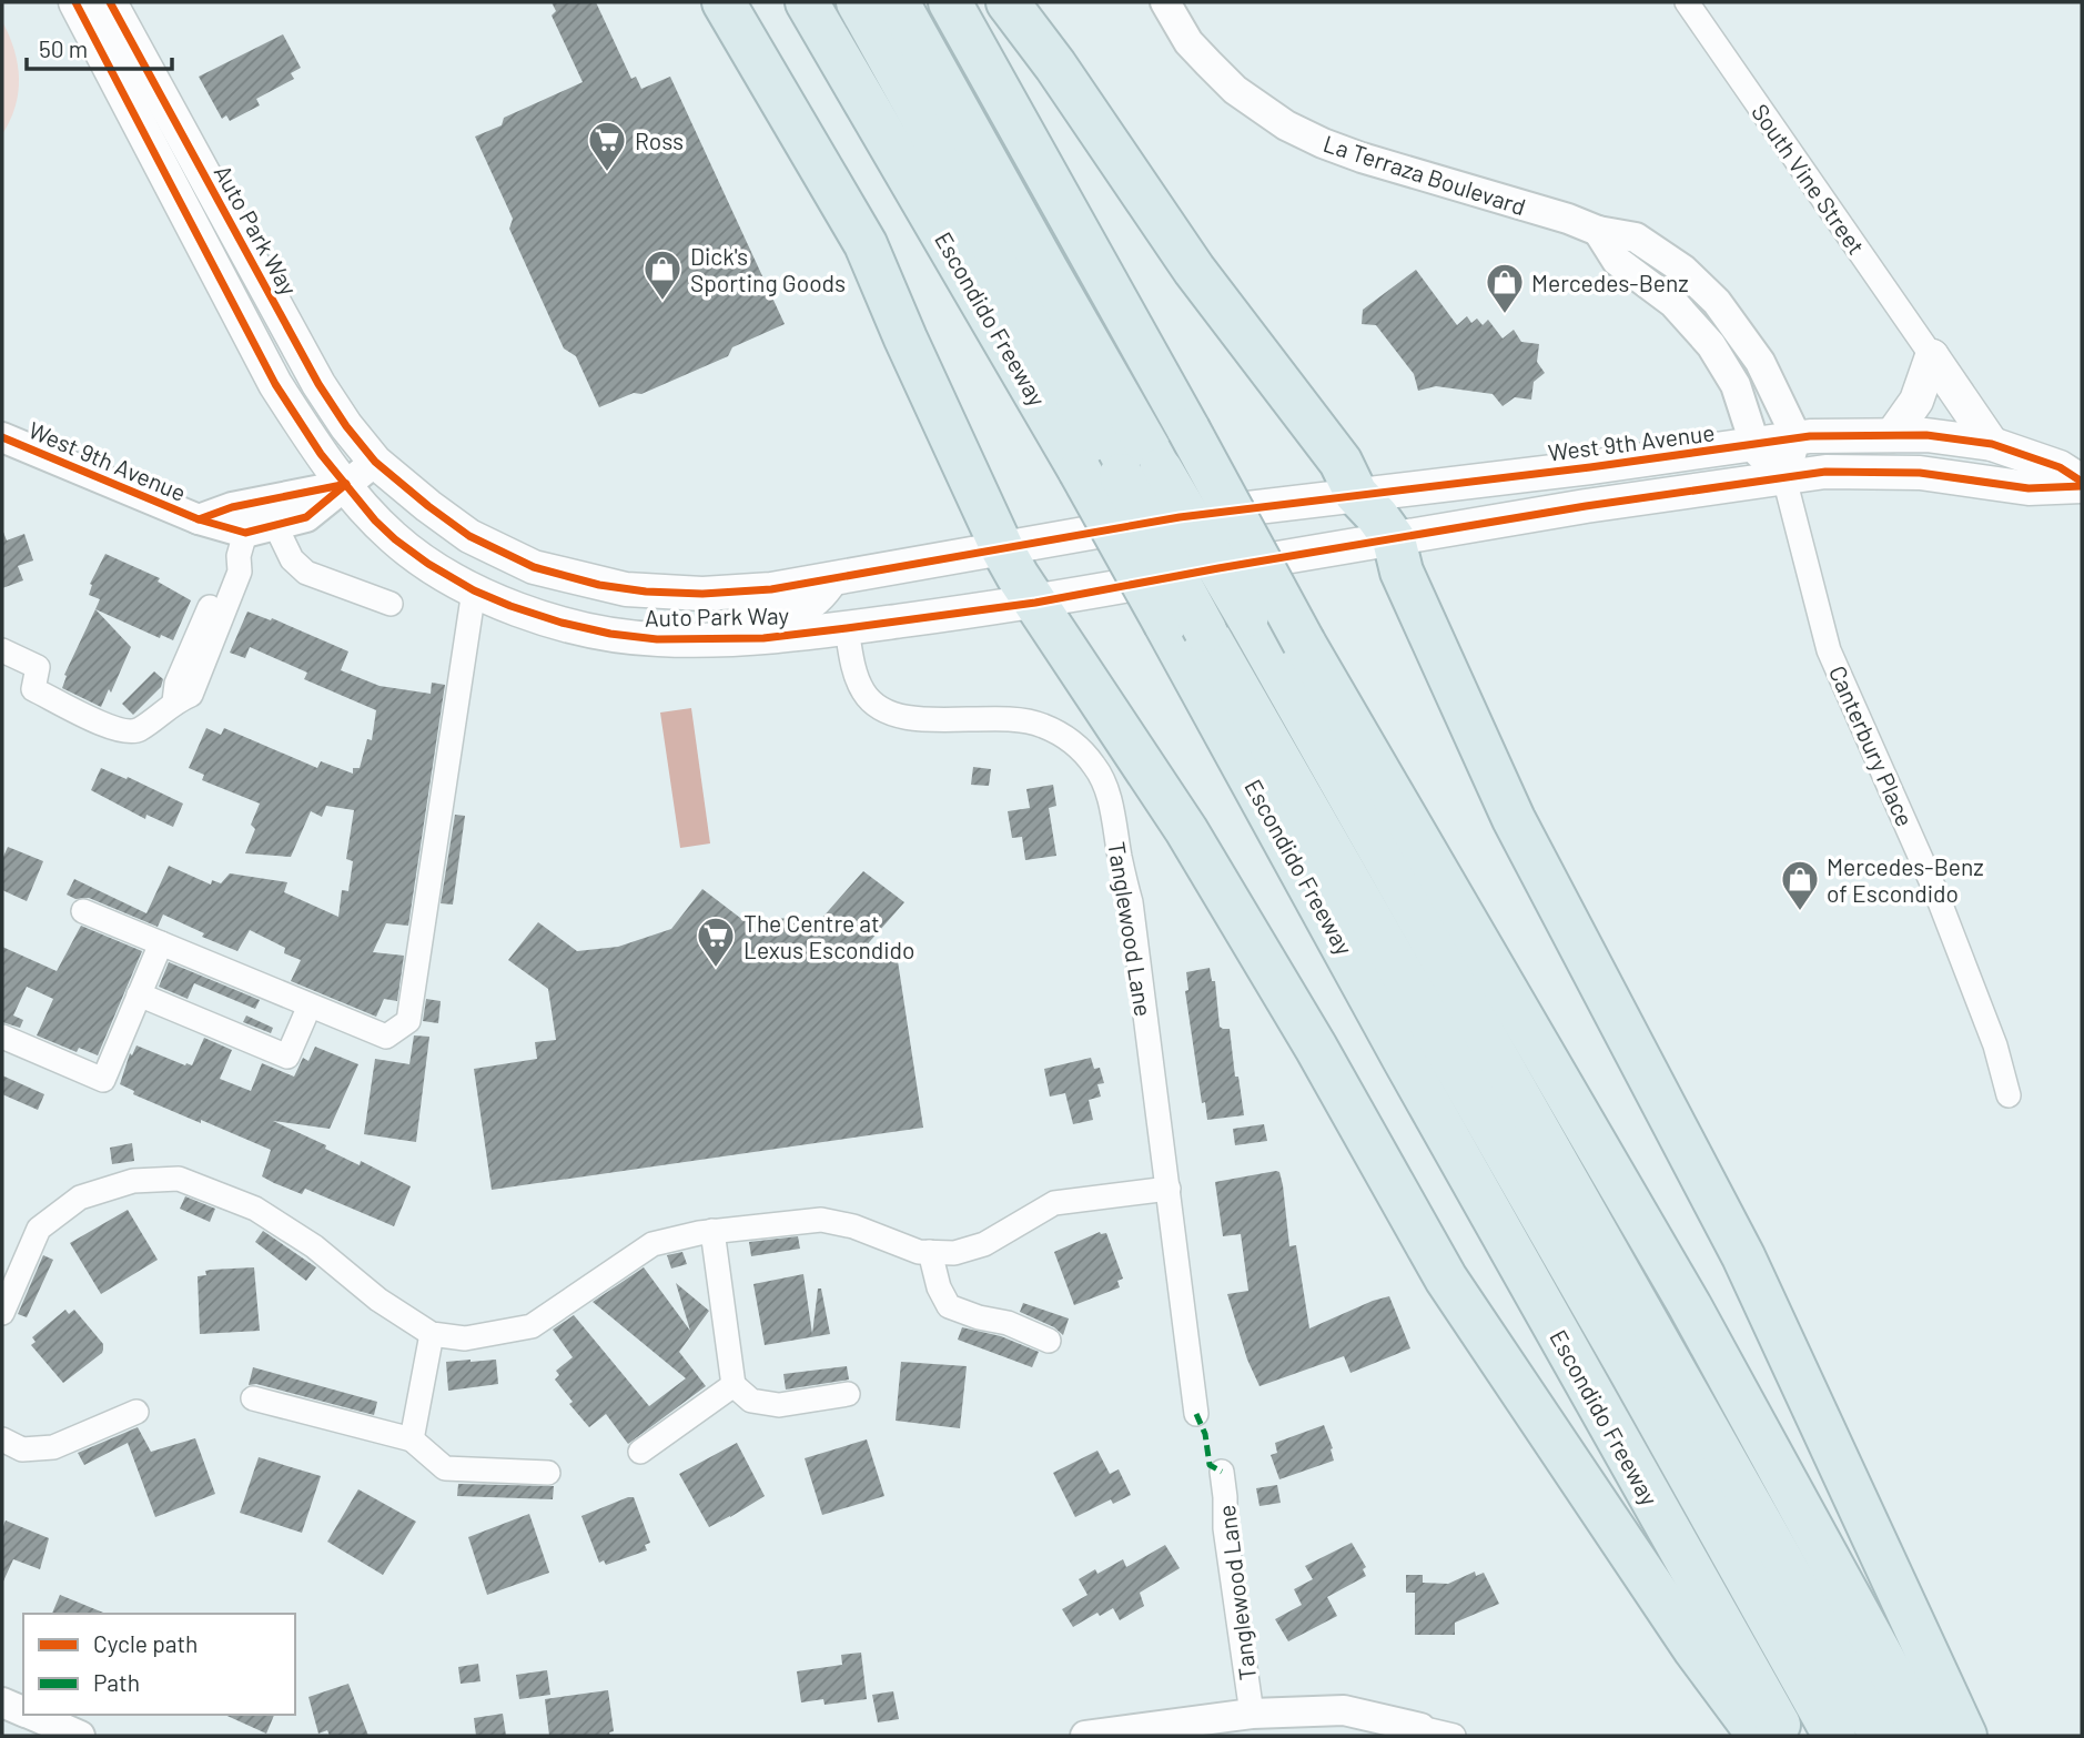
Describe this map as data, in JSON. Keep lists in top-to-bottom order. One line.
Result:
{"streets":{"highway":["Escondido Freeway"],"main road":["Auto Park Way","West 9th Avenue"],"street":["La Terraza Boulevard","South Vine Street","Canterbury Place","Tanglewood Lane"]},"crossings":[["La Terraza Boulevard","West 9th Avenue"],["Auto Park Way","West 9th Avenue"],["Auto Park Way","Tanglewood Lane"],["West 9th Avenue","Canterbury Place"]],"places":{"supermarket":["Ross","The Centre at Lexus Escondido"],"shop":["Dick's Sporting Goods","Mercedes-Benz","Mercedes-Benz of Escondido"]},"legend":["Cycle path","Path"],"scale_bar":"50 m"}
